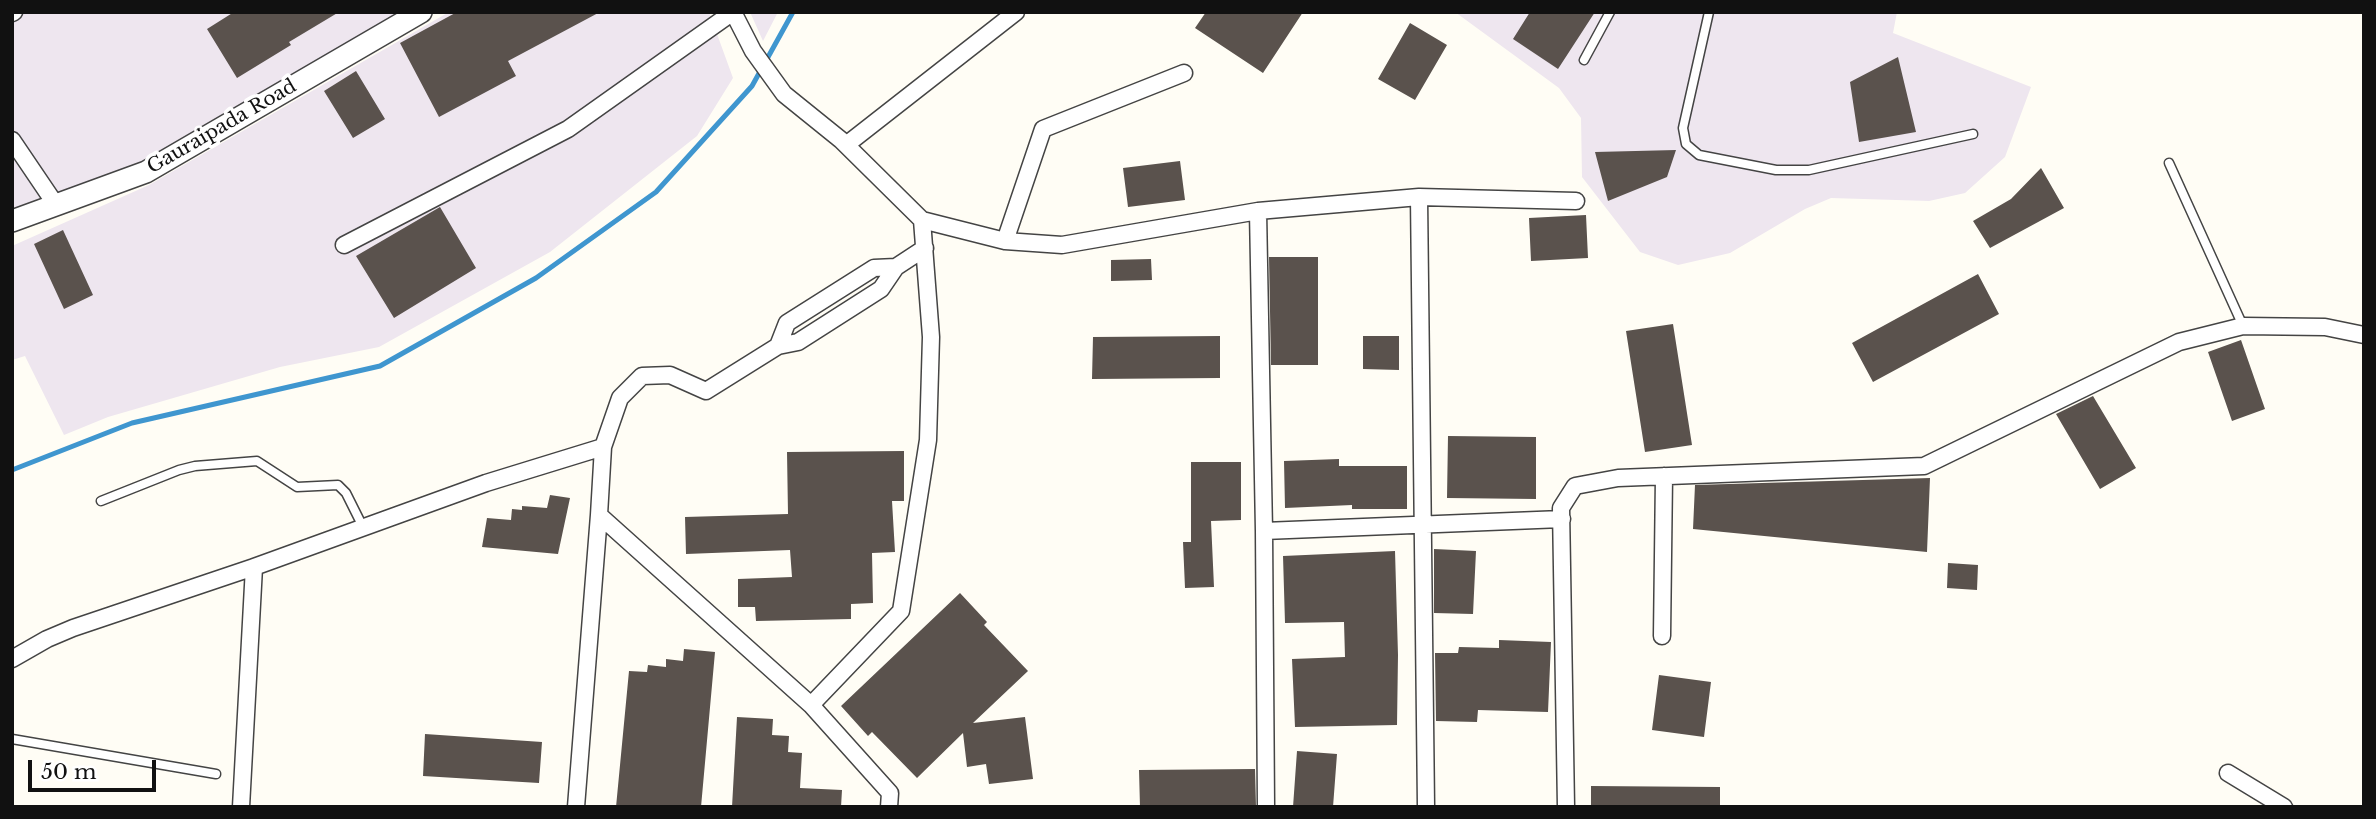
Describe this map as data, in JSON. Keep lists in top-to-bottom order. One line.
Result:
{"streets":{"street":["Gauraipada Road"]},"scale_bar":"50 m"}
